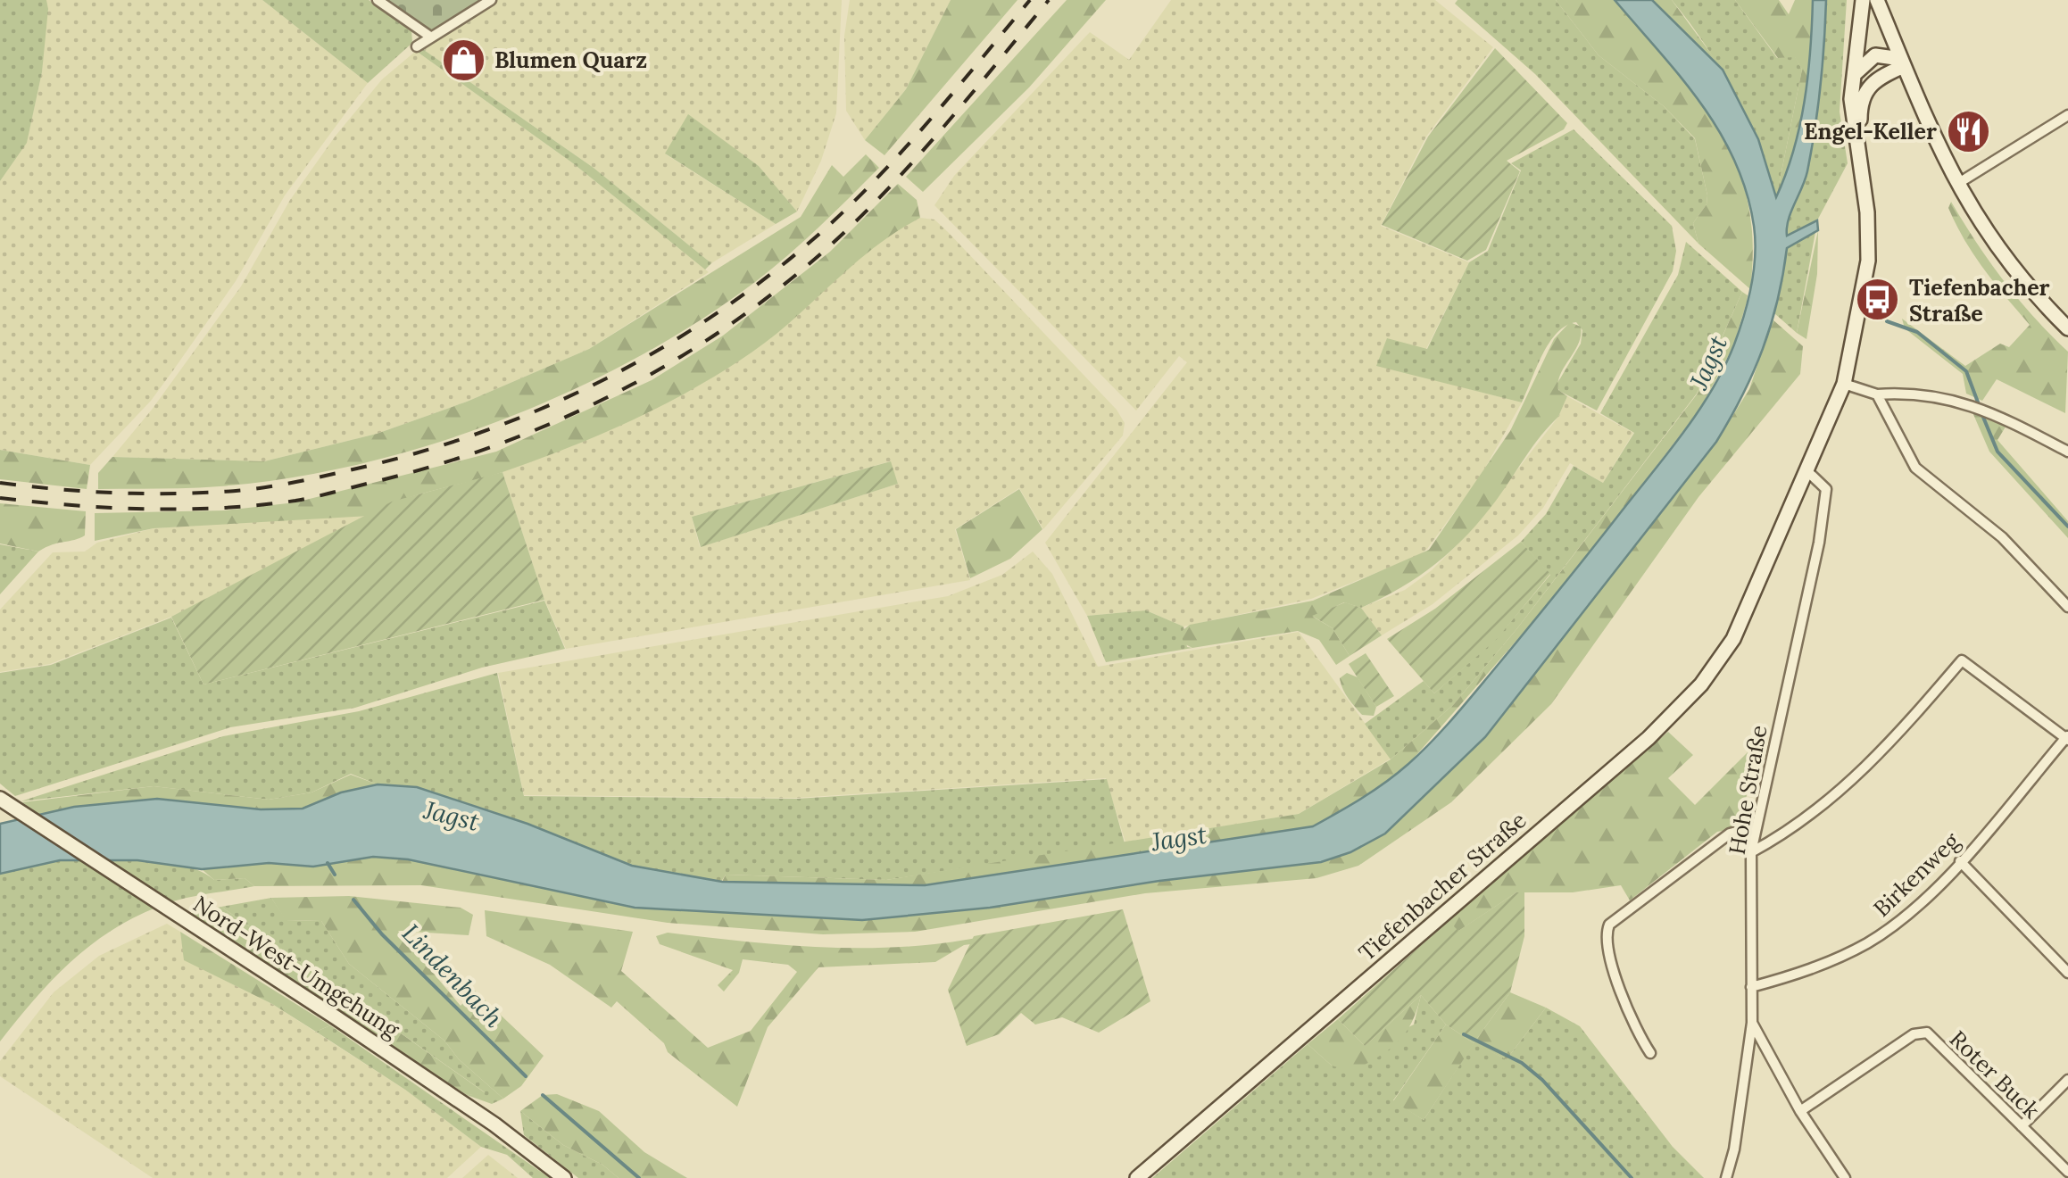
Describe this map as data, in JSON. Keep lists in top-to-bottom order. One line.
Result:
{"streets":{"main road":["Tiefenbacher Straße","Nord-West-Umgehung"],"street":["Hohe Straße","Birkenweg","Roter Buck"]},"crossings":[["Hohe Straße","Birkenweg"],["Hohe Straße","Tiefenbacher Straße"]],"water":["Jagst","Lindenbach"],"places":{"shop":["Blumen Quarz"],"restaurant":["Engel-Keller"],"bus stop":["Tiefenbacher Straße"]}}
